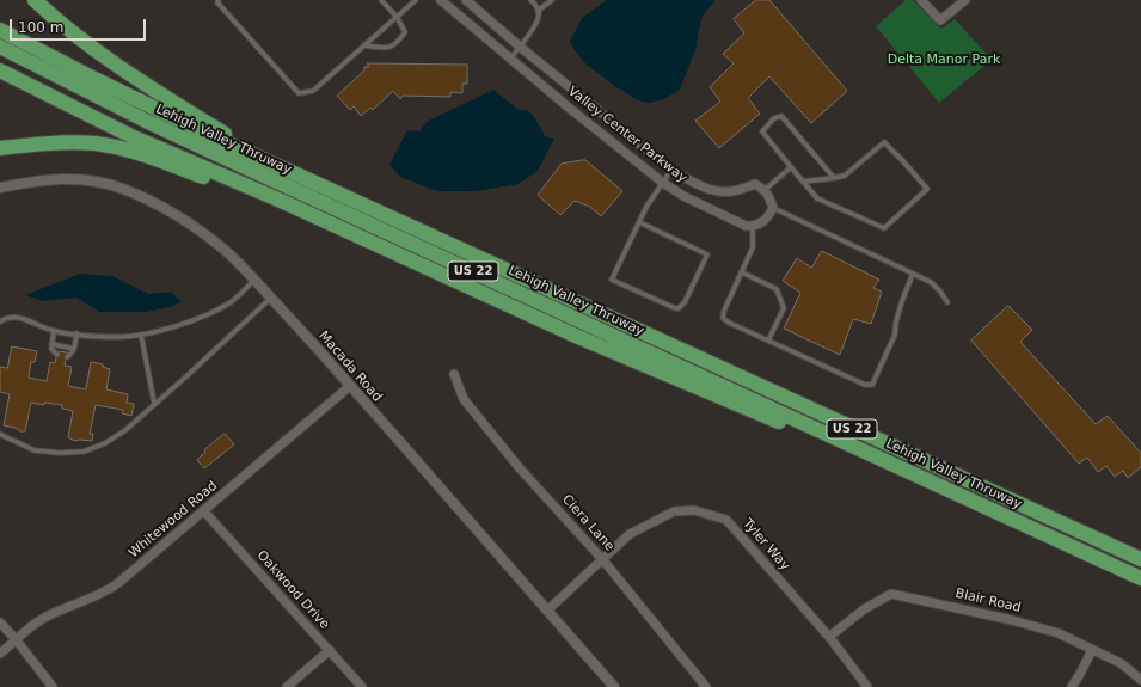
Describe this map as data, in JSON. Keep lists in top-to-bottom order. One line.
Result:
{"streets":{"highway":["Lehigh Valley Thruway","US 22"],"street":["Valley Center Parkway","Macada Road","Whitewood Road","Ciera Lane","Tyler Way","Oakwood Drive","Blair Road"]},"crossings":[["Macada Road","Whitewood Road"],["Macada Road","Tyler Way"],["Whitewood Road","Oakwood Drive"],["Ciera Lane","Tyler Way"],["Tyler Way","Blair Road"]],"parks":["Delta Manor Park"],"scale_bar":"100 m"}
